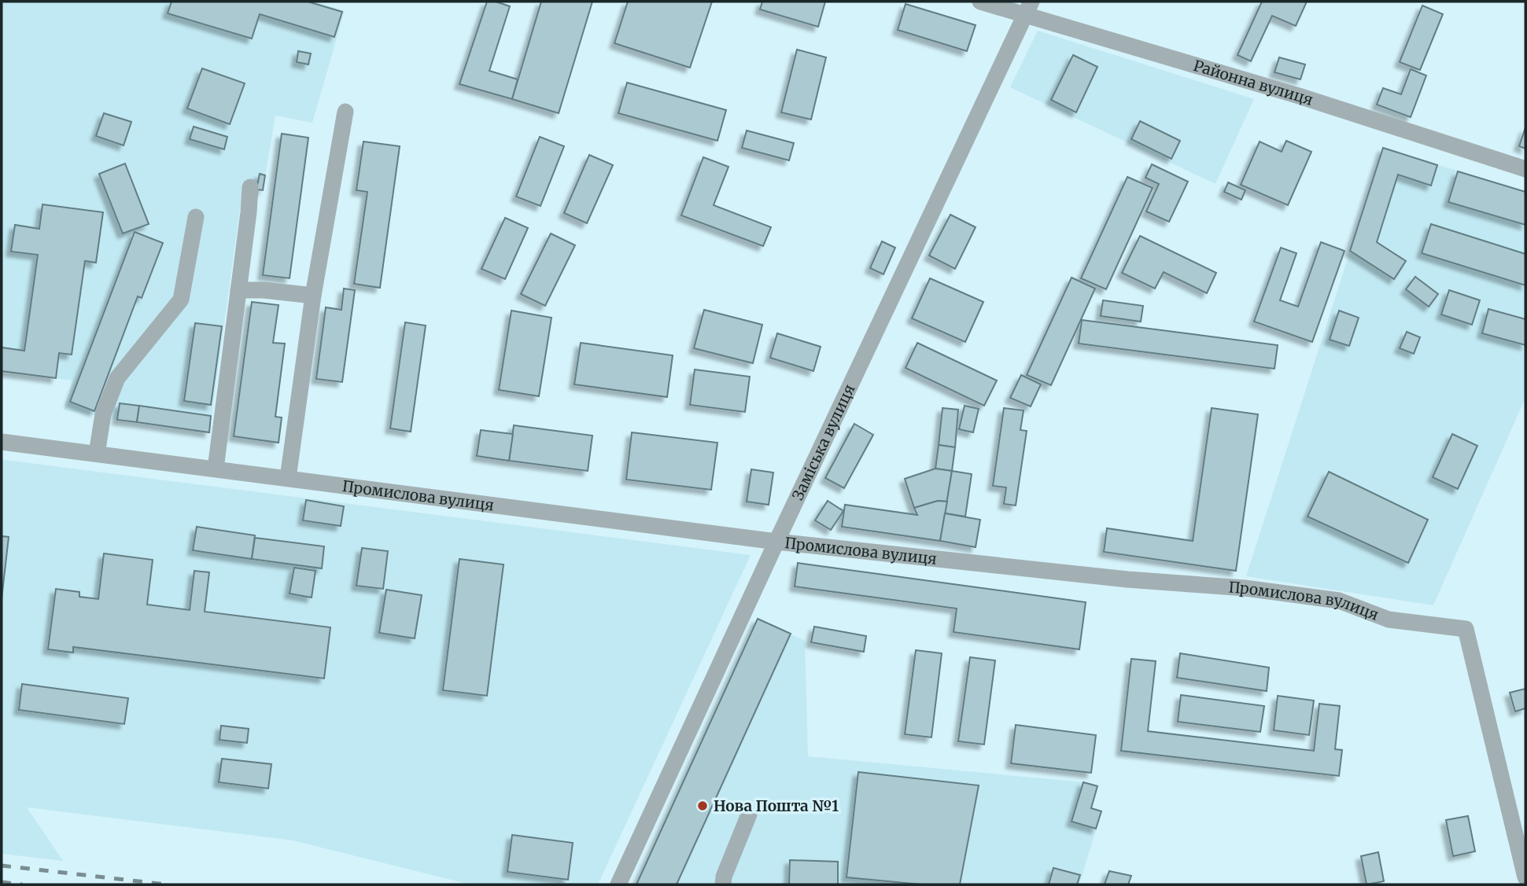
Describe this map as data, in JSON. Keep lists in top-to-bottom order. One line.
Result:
{"streets":{"street":["Районна вулиця","Заміська вулиця","Промислова вулиця"]},"crossings":[["Районна вулиця","Заміська вулиця"],["Заміська вулиця","Промислова вулиця"]],"places":["Нова Пошта №1"]}
